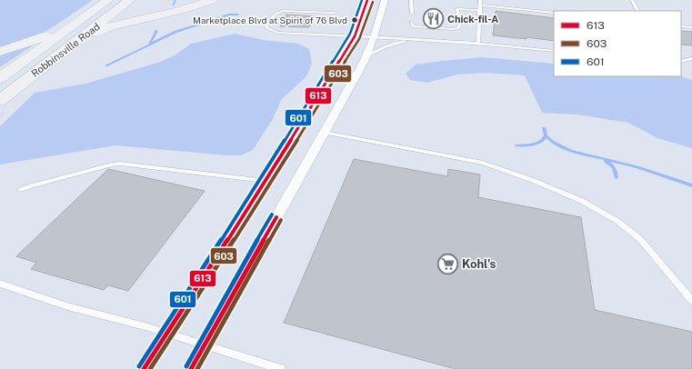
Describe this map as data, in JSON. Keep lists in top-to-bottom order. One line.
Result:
{"streets":{"highway":["Robbinsville Road"]},"places":{"restaurant":["Chick-fil-A"],"other":["Marketplace Blvd at Spirit of 76 Blvd"],"supermarket":["Kohl's"]},"lines":["transit line 613","transit line 601","transit line 603"],"legend":["613","603","601"]}
